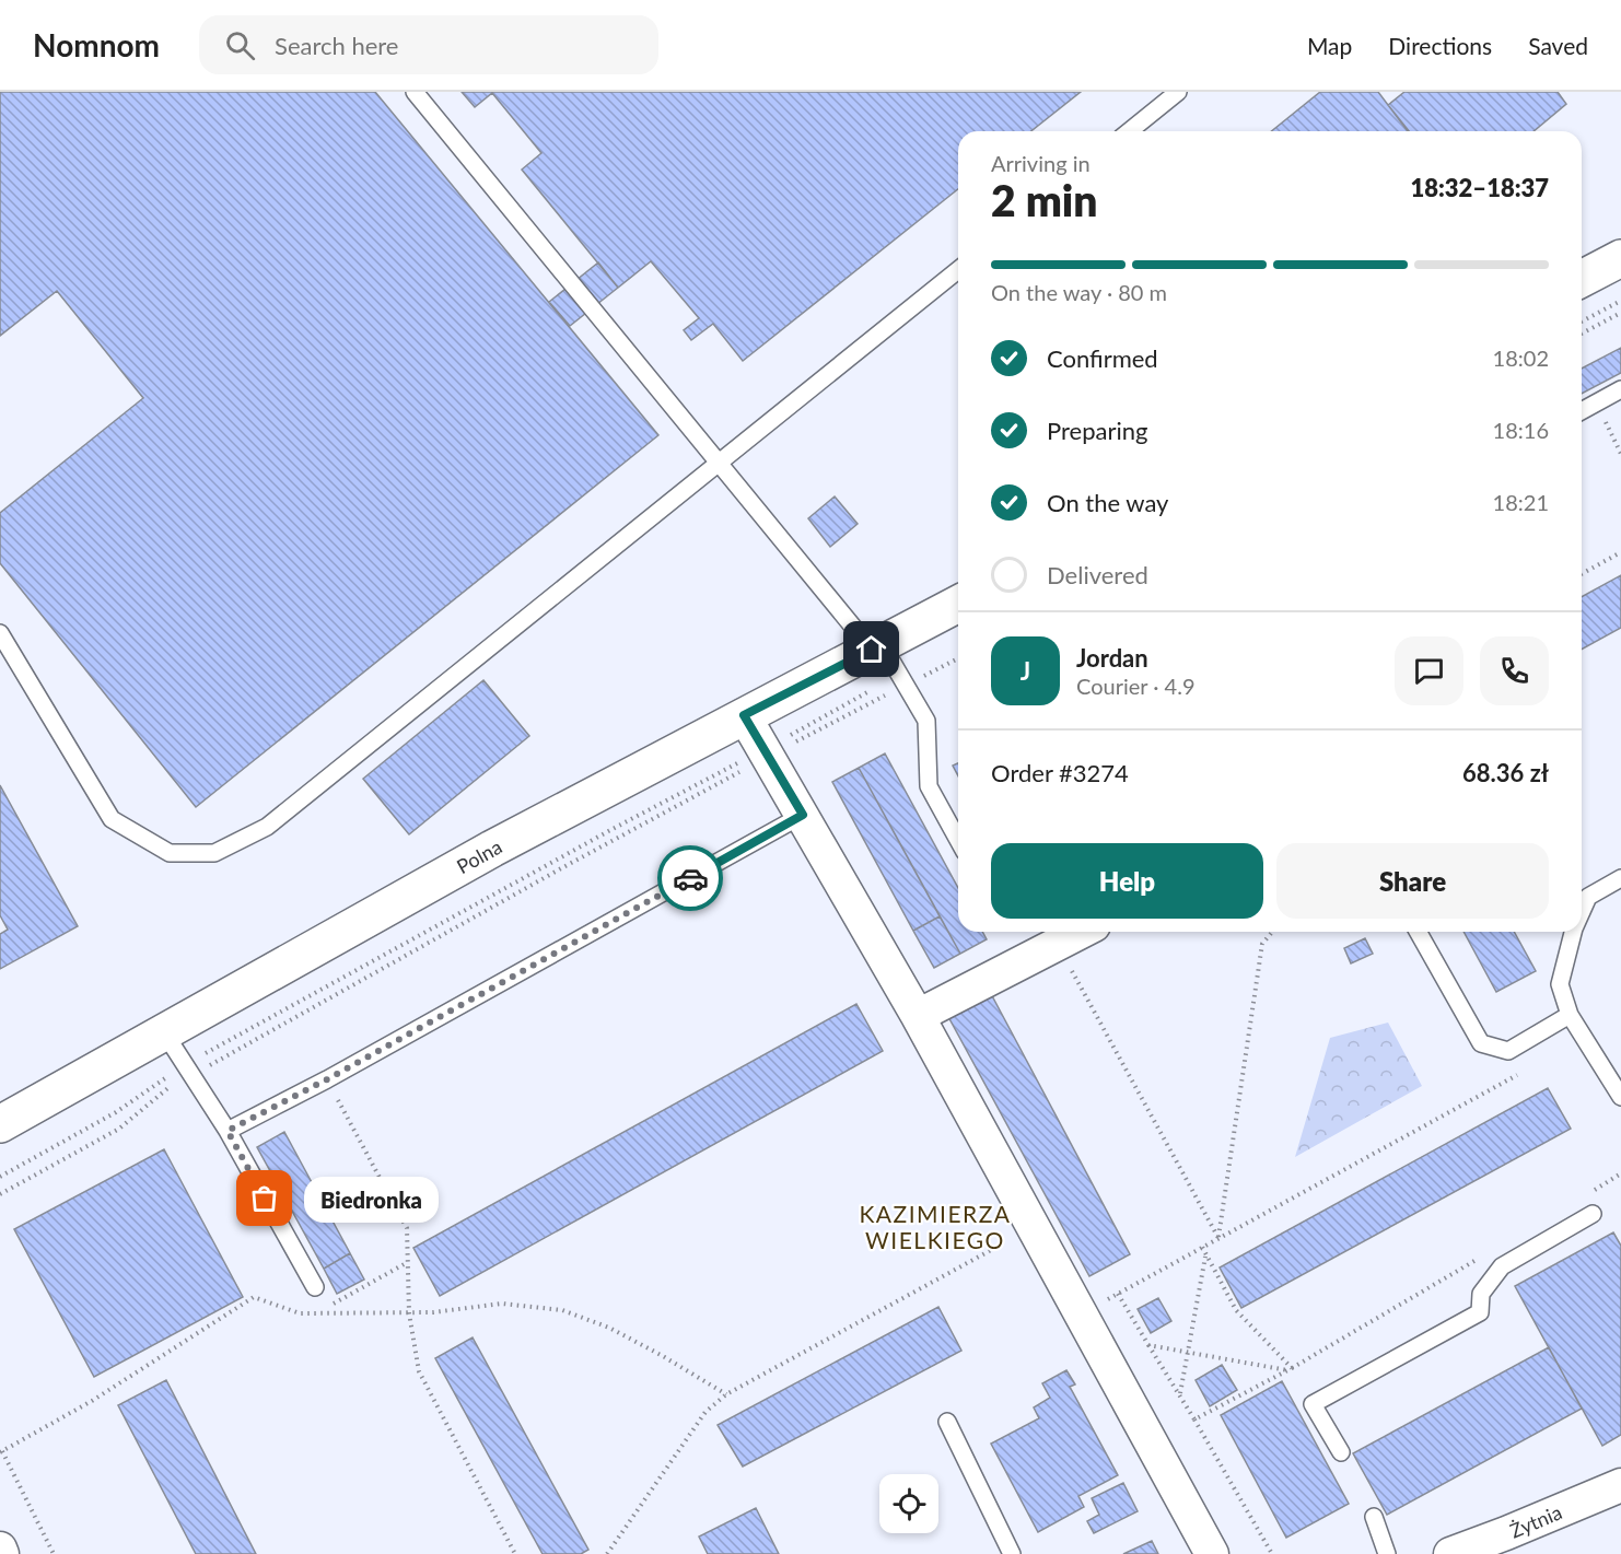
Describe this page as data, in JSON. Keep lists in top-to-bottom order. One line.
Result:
{"streets":{"street":["Polna","Żytnia"]},"districts":["KAZIMIERZA WIELKIEGO"],"places":["Biedronka"],"page":{"header":"Nomnom","search":"Search here","nav":["Map","Directions","Saved"],"heading":["2 min","Arriving in","18:32–18:37"],"panel":["Jordan","Courier · 4.9","Order #3274","68.36 zł"],"bar":"On the way · 80 m","list":[["Confirmed","18:02"],["Preparing","18:16"],["On the way","18:21"],"Delivered"],"round":"J","buttons":["Help","Share"],"bubble":"Biedronka"}}
